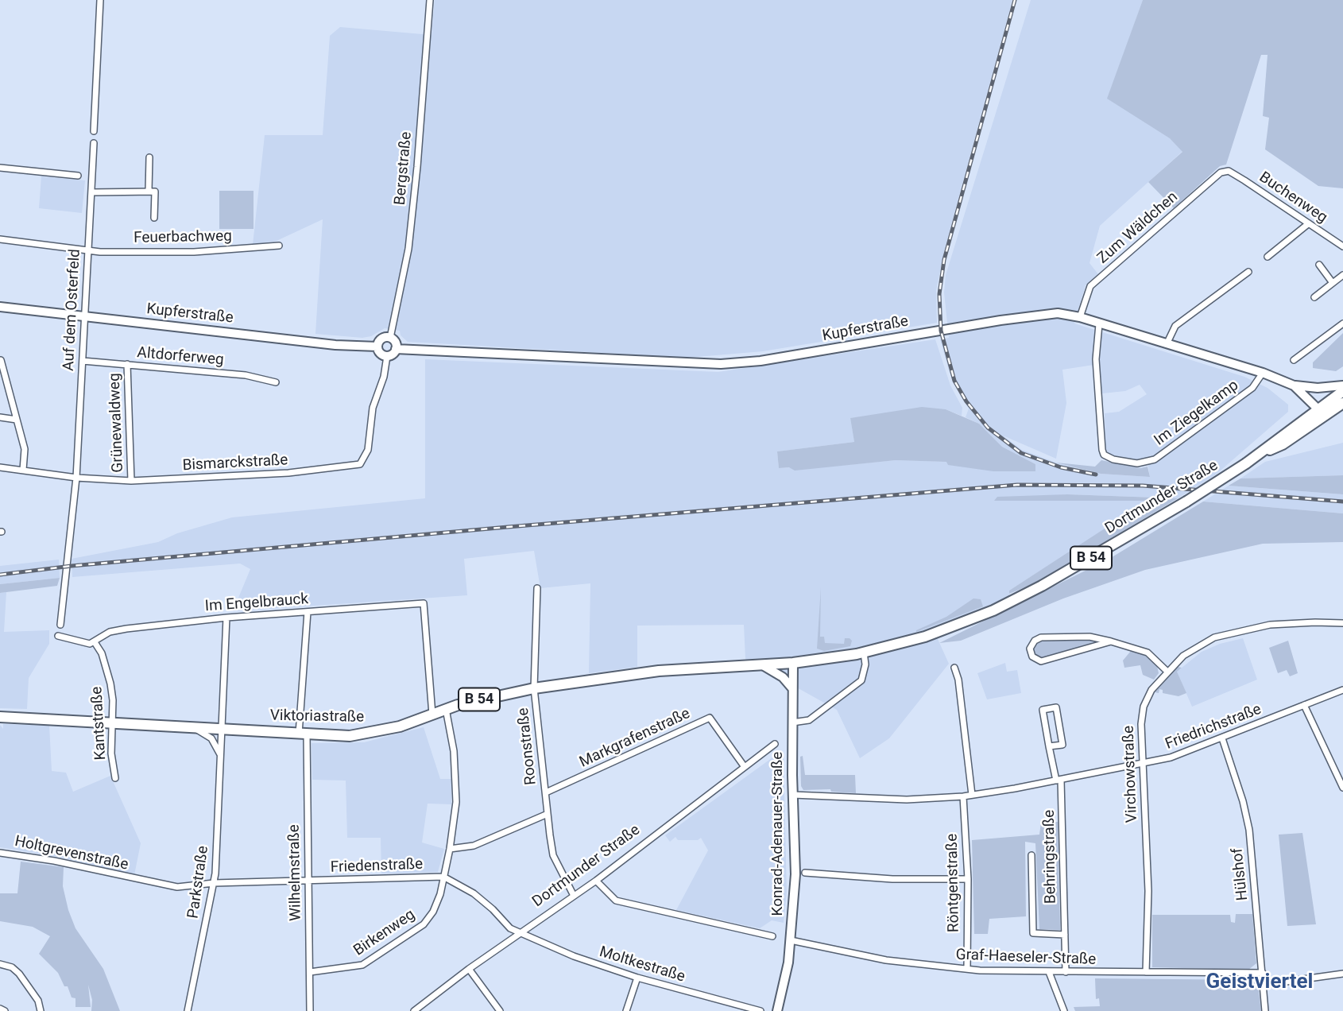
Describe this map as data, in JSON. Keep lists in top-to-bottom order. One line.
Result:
{"streets":{"main road":["Dortmunder Straße","B 54","Viktoriastraße"],"street":["Bergstraße","Buchenweg","Zum Wäldchen","Feuerbachweg","Auf dem Osterfeld","Kupferstraße","Altdorferweg","Im Ziegelkamp","Grünewaldweg","Bismarckstraße","Im Engelbrauck","Kantstraße","Friedrichstraße","Markgrafenstraße","Roonstraße","Virchowstraße","Konrad-Adenauer-Straße","Holtgrevenstraße","Behringstraße","Friedenstraße","Wilhelmstraße","Hülshof","Parkstraße","Röntgenstraße","Birkenweg","Graf-Haeseler-Straße","Moltkestraße"]},"crossings":[["Bergstraße","Kupferstraße"],["Bergstraße","Bismarckstraße"],["Buchenweg","Zum Wäldchen"],["Zum Wäldchen","Kupferstraße"],["Feuerbachweg","Auf dem Osterfeld"],["Auf dem Osterfeld","Kupferstraße"],["Auf dem Osterfeld","Altdorferweg"],["Auf dem Osterfeld","Bismarckstraße"],["Kupferstraße","Im Ziegelkamp"],["Kupferstraße","Bismarckstraße"],["Kupferstraße","Dortmunder Straße"],["Altdorferweg","Grünewaldweg"],["Grünewaldweg","Bismarckstraße"],["Dortmunder Straße","Viktoriastraße"],["Dortmunder Straße","Markgrafenstraße"],["Dortmunder Straße","Roonstraße"],["Dortmunder Straße","Konrad-Adenauer-Straße"],["Dortmunder Straße","Friedenstraße"],["Dortmunder Straße","Moltkestraße"],["Im Engelbrauck","Viktoriastraße"],["Im Engelbrauck","Kantstraße"],["Im Engelbrauck","Wilhelmstraße"],["Im Engelbrauck","Parkstraße"],["Viktoriastraße","Kantstraße"],["Viktoriastraße","Roonstraße"],["Viktoriastraße","Konrad-Adenauer-Straße"],["Viktoriastraße","Wilhelmstraße"],["Viktoriastraße","Parkstraße"],["Viktoriastraße","Birkenweg"],["Friedrichstraße","Virchowstraße"],["Friedrichstraße","Konrad-Adenauer-Straße"],["Friedrichstraße","Behringstraße"],["Friedrichstraße","Hülshof"],["Friedrichstraße","Röntgenstraße"],["Markgrafenstraße","Roonstraße"],["Virchowstraße","Graf-Haeseler-Straße"],["Konrad-Adenauer-Straße","Graf-Haeseler-Straße"],["Holtgrevenstraße","Friedenstraße"],["Holtgrevenstraße","Parkstraße"],["Behringstraße","Graf-Haeseler-Straße"],["Friedenstraße","Wilhelmstraße"],["Friedenstraße","Parkstraße"],["Friedenstraße","Birkenweg"],["Friedenstraße","Moltkestraße"],["Wilhelmstraße","Birkenweg"],["Hülshof","Graf-Haeseler-Straße"],["Röntgenstraße","Graf-Haeseler-Straße"]],"districts":["Geistviertel"]}
